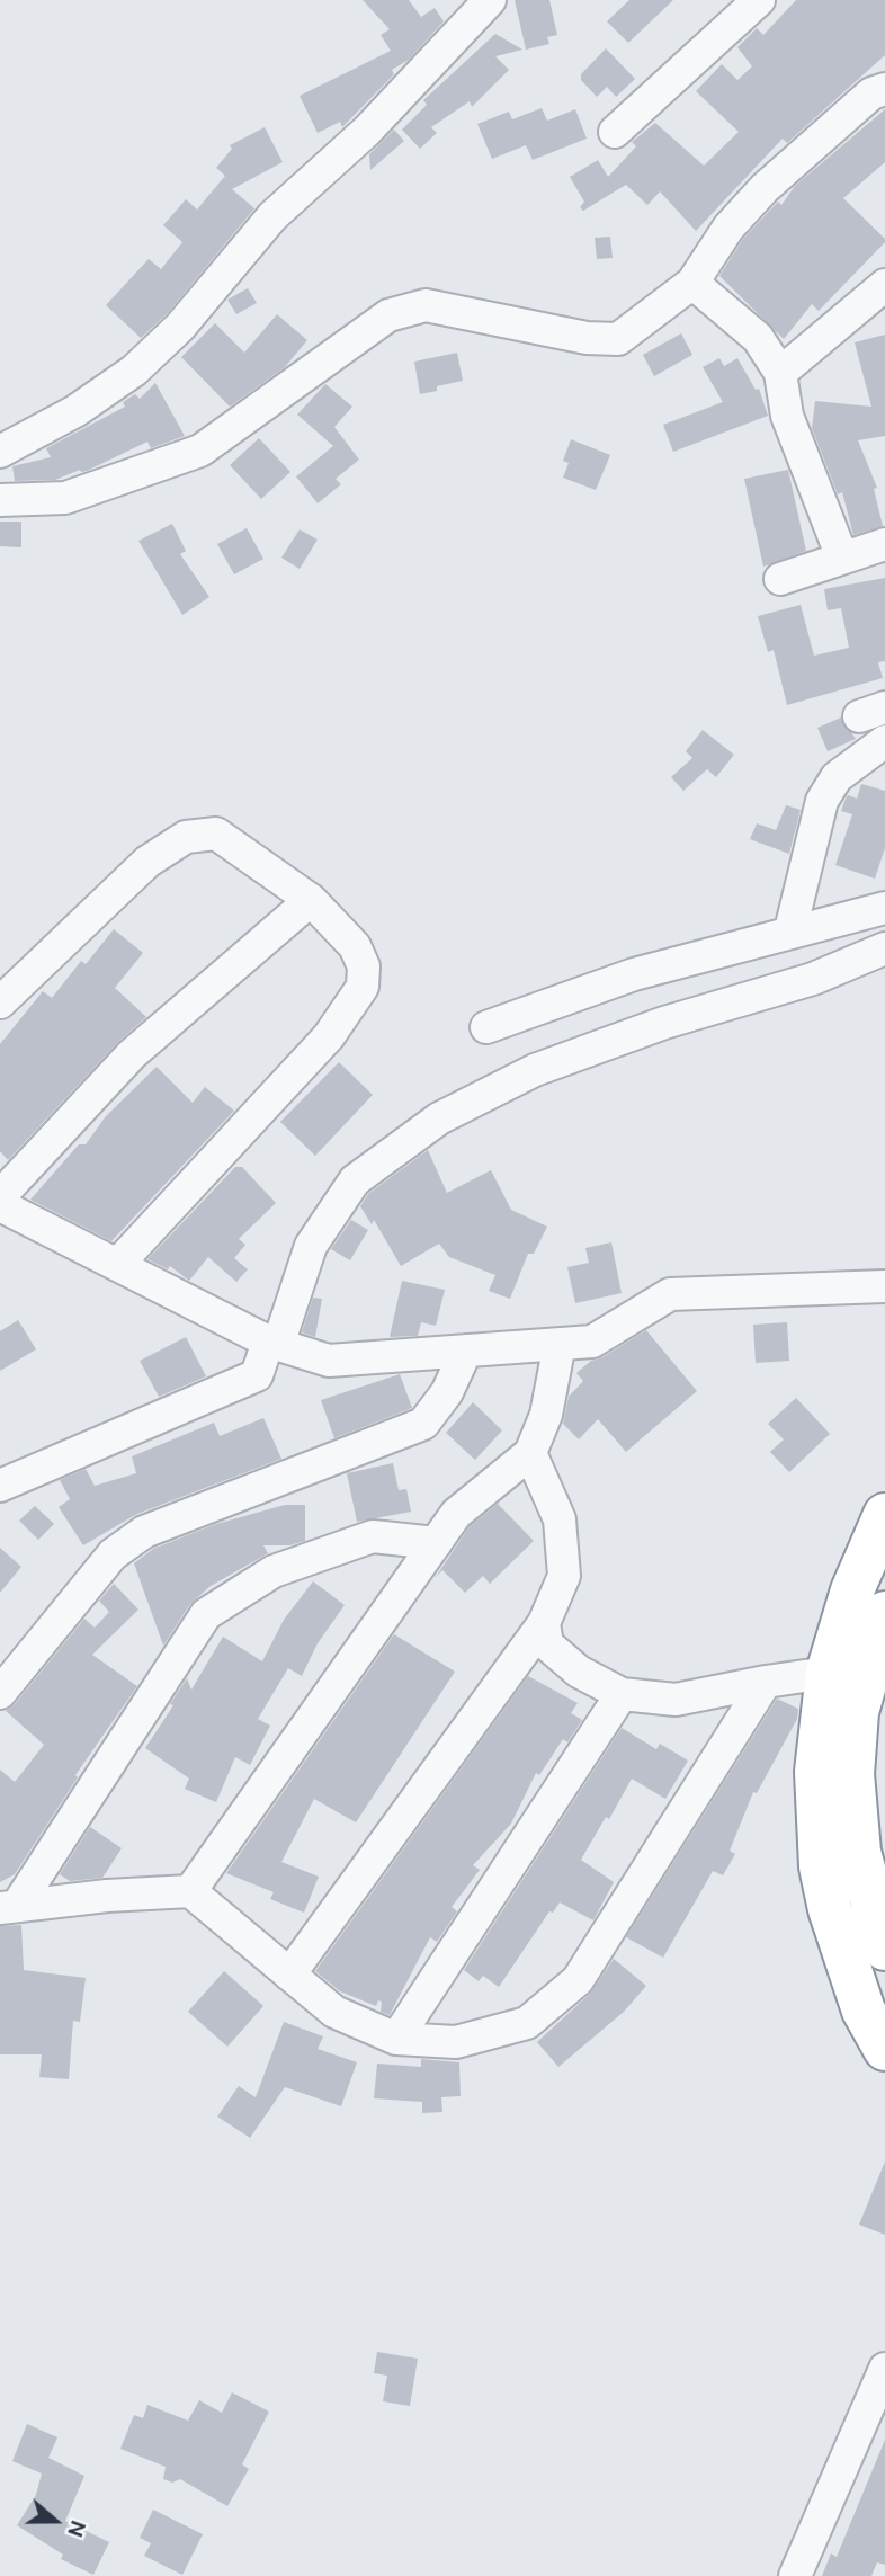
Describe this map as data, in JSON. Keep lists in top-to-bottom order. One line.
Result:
{"north":"right"}
